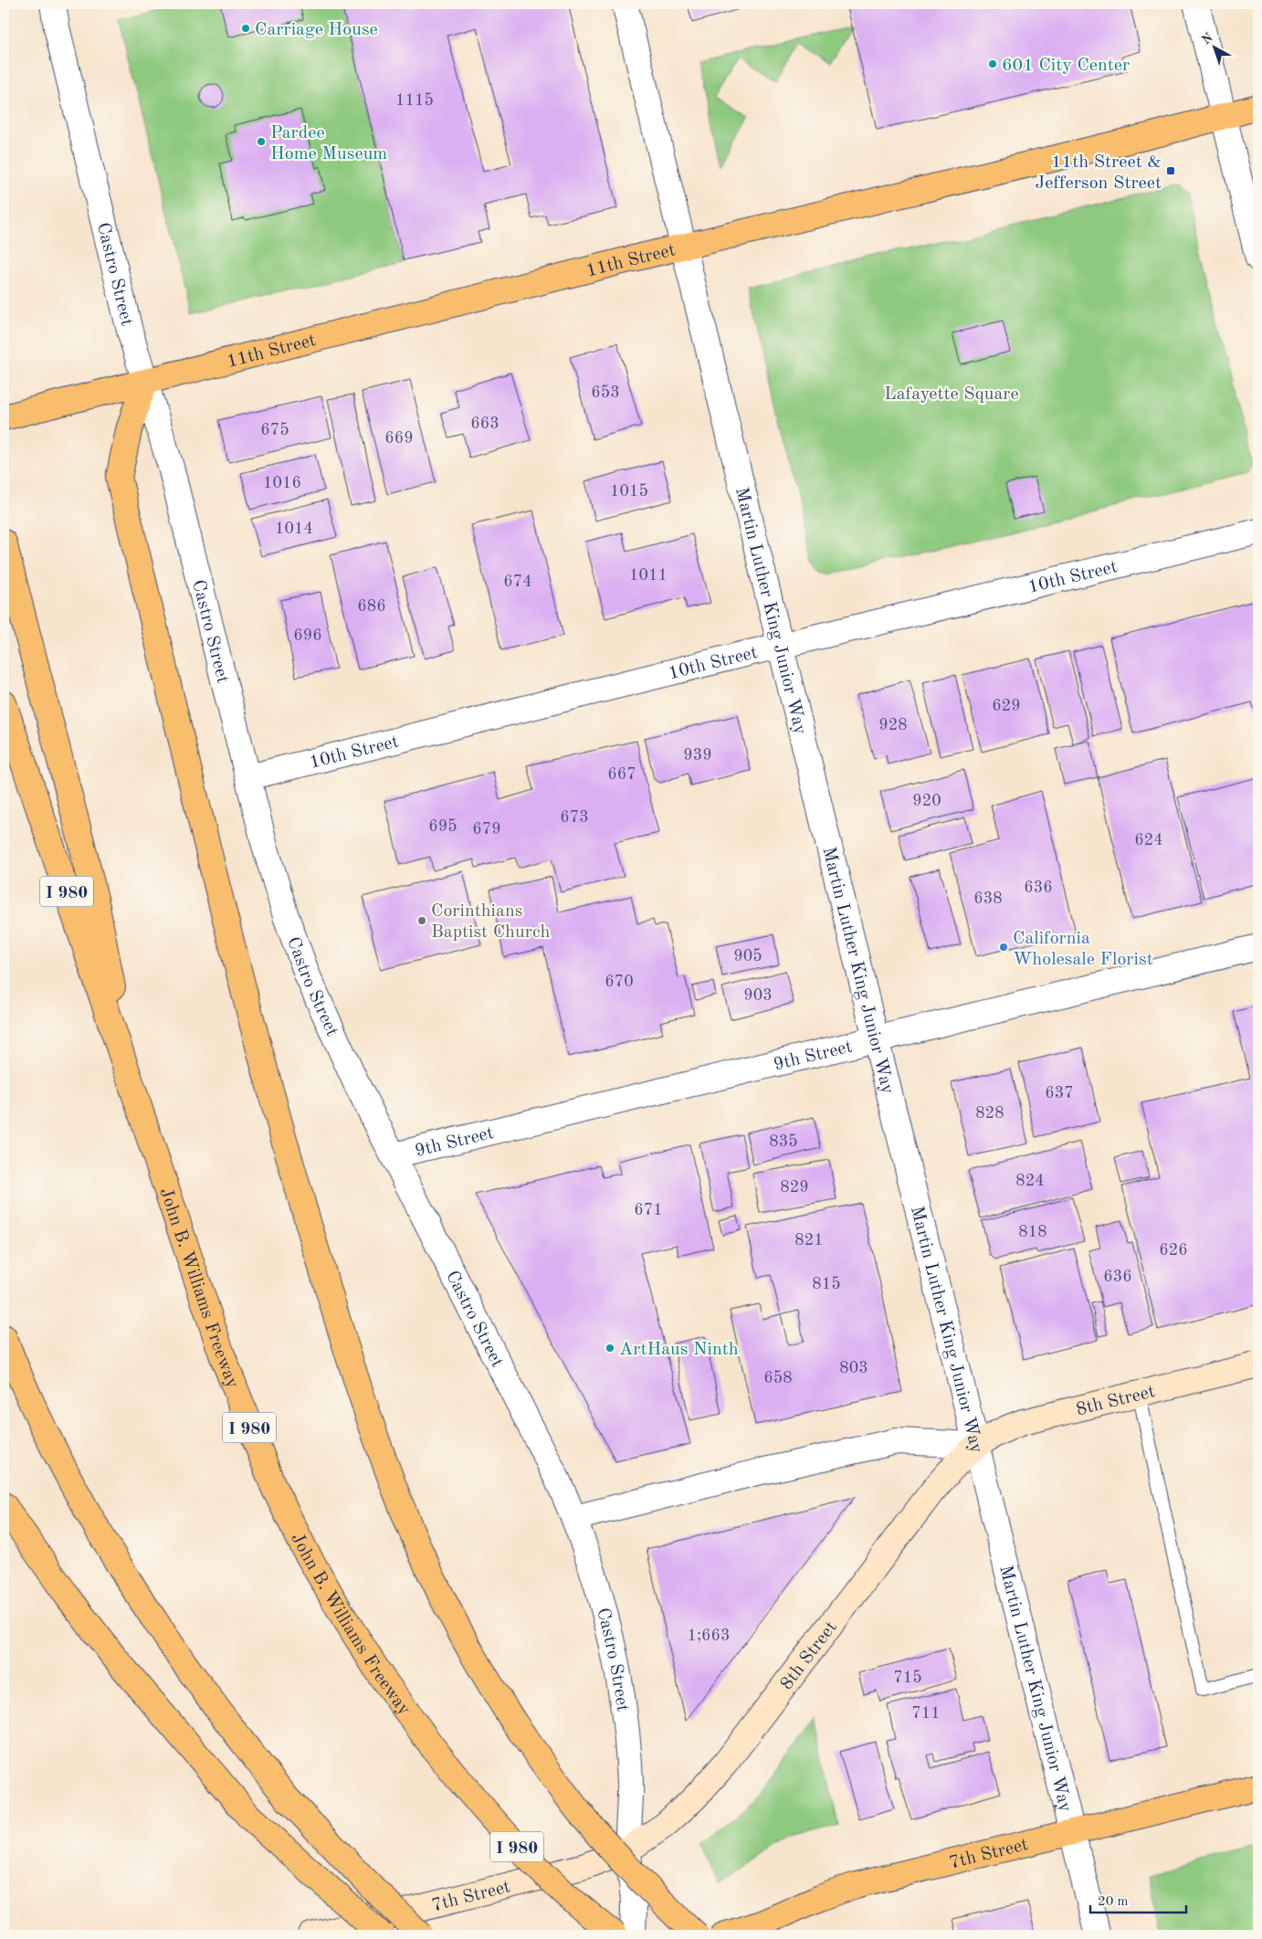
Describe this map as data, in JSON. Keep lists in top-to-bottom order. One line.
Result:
{"streets":{"main road":["11th Street","I 980","John B. Williams Freeway","8th Street","7th Street"],"street":["Castro Street","10th Street","Martin Luther King Junior Way","9th Street"]},"crossings":[["11th Street","Castro Street"],["11th Street","Martin Luther King Junior Way"],["Castro Street","10th Street"],["Castro Street","9th Street"],["Castro Street","8th Street"],["Castro Street","7th Street"],["10th Street","Martin Luther King Junior Way"],["Martin Luther King Junior Way","9th Street"],["Martin Luther King Junior Way","8th Street"],["Martin Luther King Junior Way","7th Street"],["8th Street","7th Street"]],"parks":["Lafayette Square"],"places":{"other":["Carriage House","601 City Center","Pardee Home Museum","Corinthians Baptist Church","California Wholesale Florist","ArtHaus Ninth"],"transit":["11th Street & Jefferson Street"]},"house_numbers":["1115","653","663","675","669","1016","1015","1014","1011","674","686","696","629","928","939","667","920","673","695","679","624","636","638","905","670","903","637","828","835","824","829","671","818","821","626","636","815","803","658","1;663","715","711"],"scale_bar":"20 m","north":"top left"}
